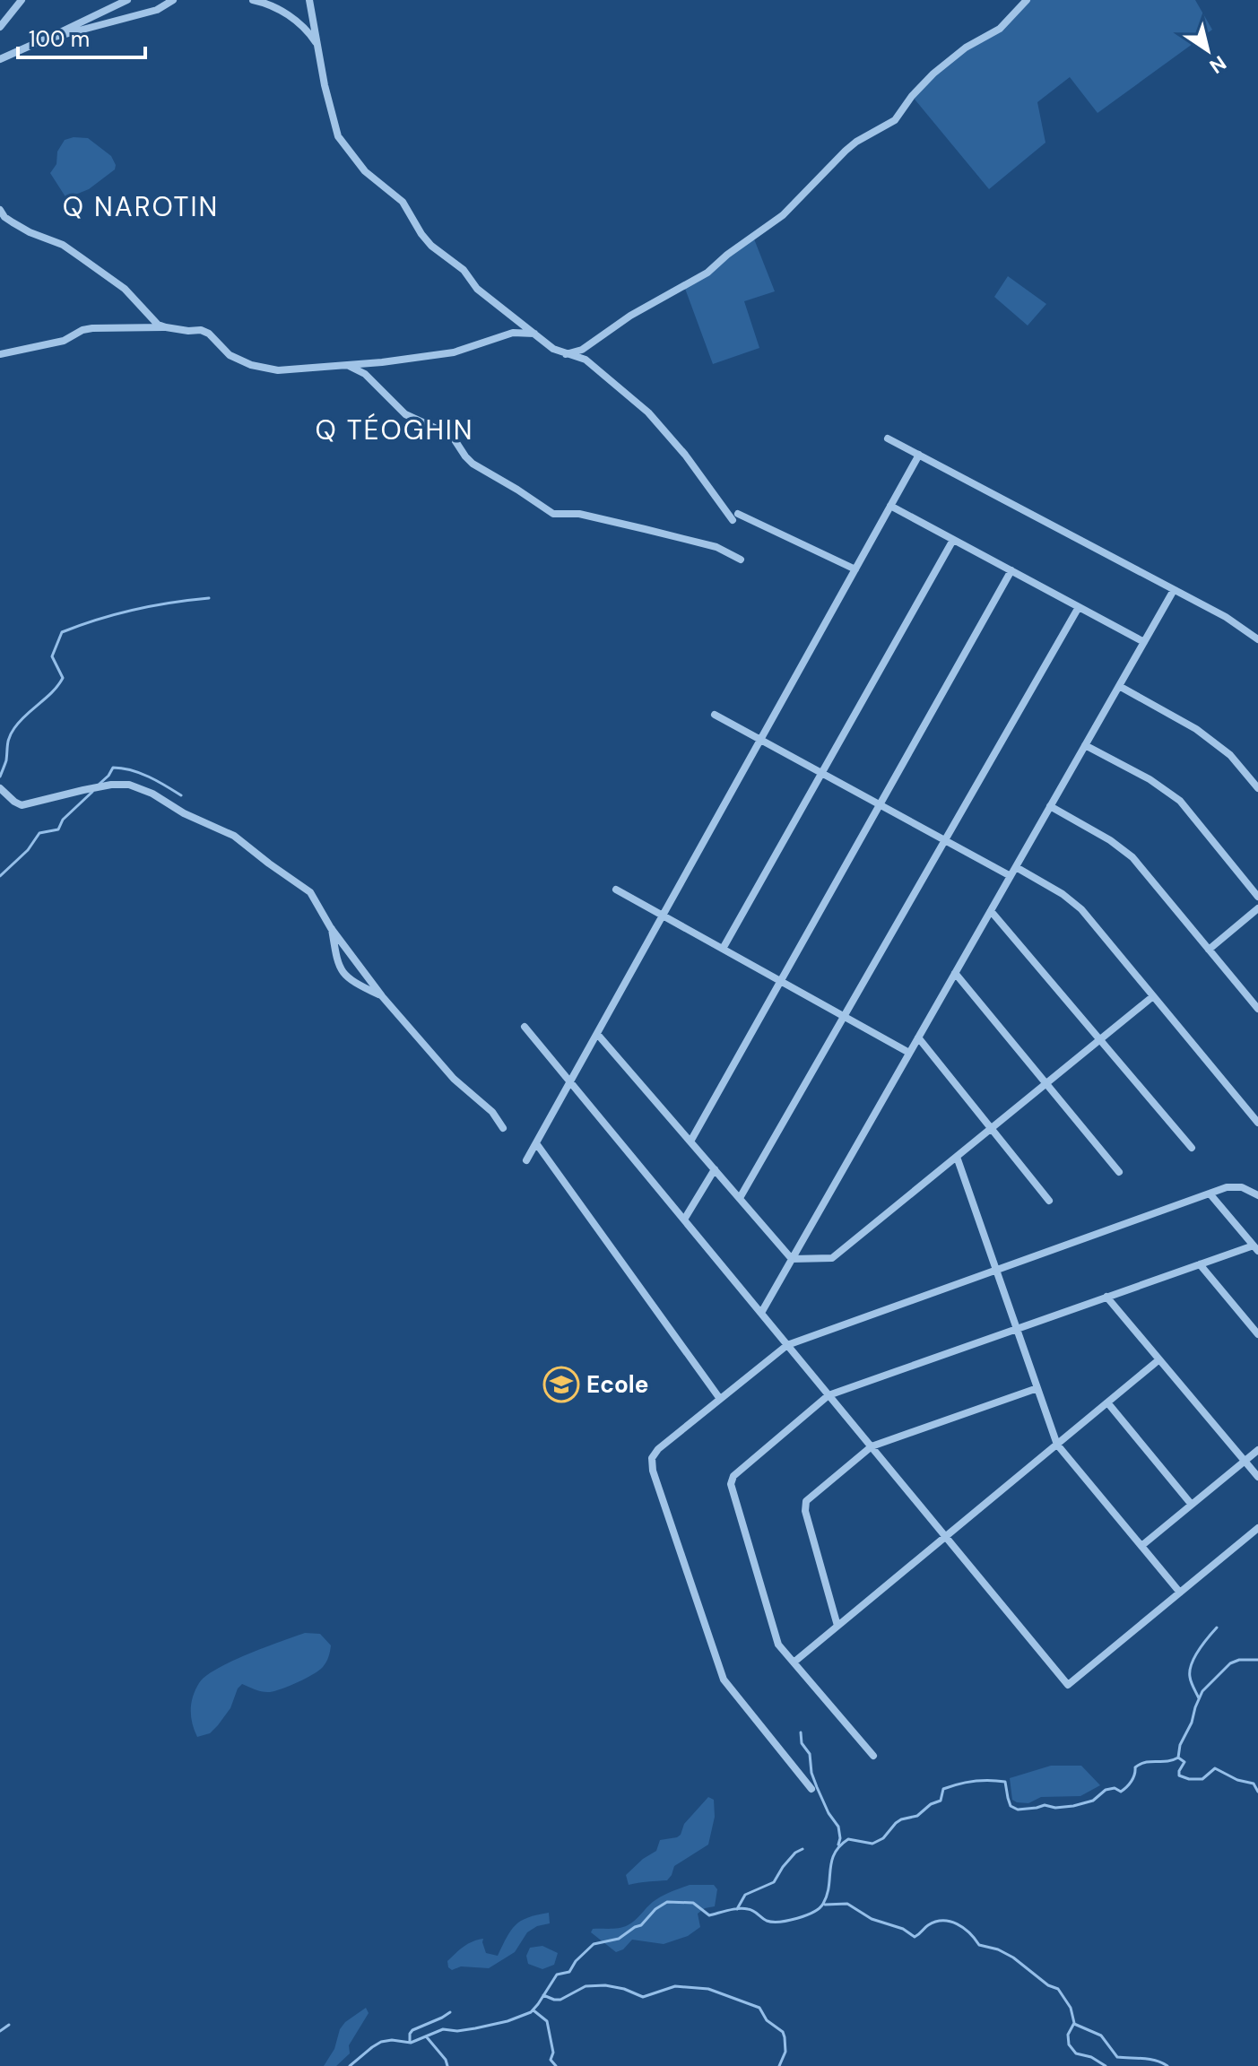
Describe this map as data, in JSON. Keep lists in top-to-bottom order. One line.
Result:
{"districts":["Q NAROTIN","Q TÉOGHIN"],"places":{"school or university":["Ecole"]},"scale_bar":"100 m","north":"bottom right"}
